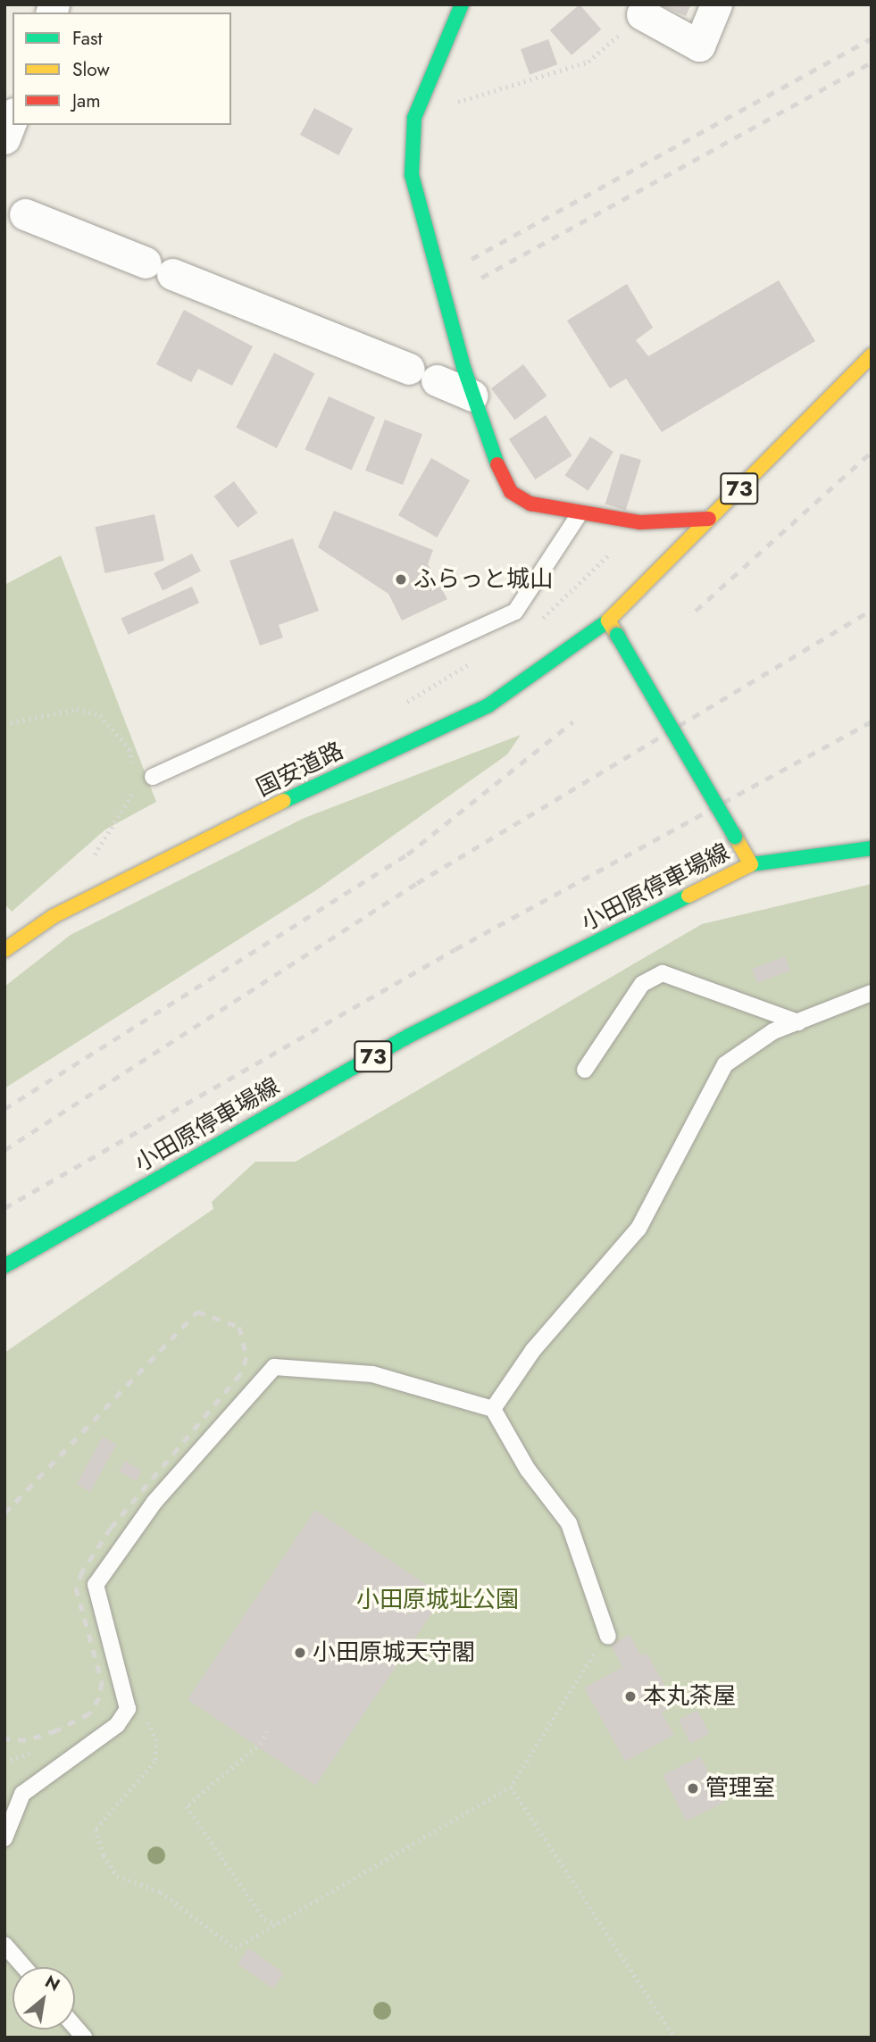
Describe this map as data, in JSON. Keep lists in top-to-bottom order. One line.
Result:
{"streets":{"street":["73","国安道路","小田原停車場線"]},"crossings":[["73","国安道路"],["73","小田原停車場線"],["国安道路","小田原停車場線"]],"parks":["小田原城址公園"],"places":["ふらっと城山","小田原城天守閣","本丸茶屋","管理室"],"legend":["Fast","Slow","Jam"],"north":"top right"}
